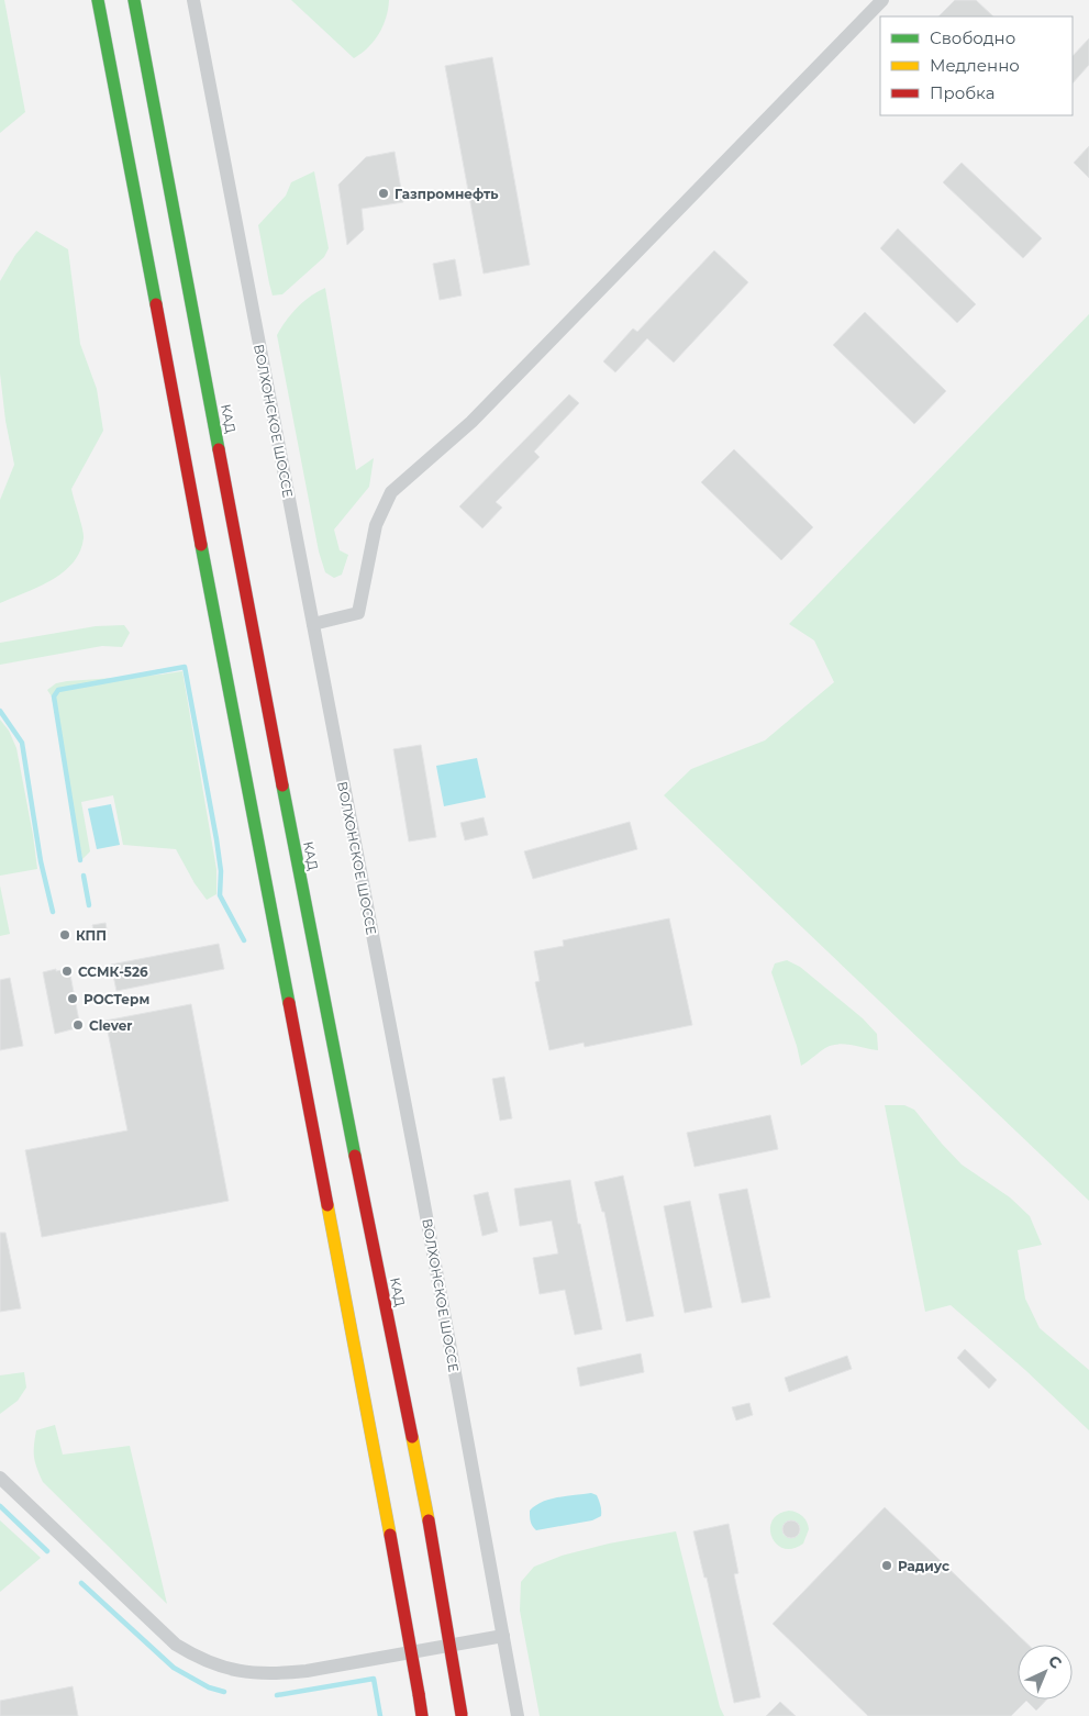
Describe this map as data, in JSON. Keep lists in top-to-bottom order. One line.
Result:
{"streets":{"highway":["КАД"],"street":["ВОЛХОНСКОЕ ШОССЕ"]},"places":["Газпромнефть","КПП","ССМК-526","РОСТерм","Clever","Радиус"],"legend":["Свободно","Медленно","Пробка"],"north":"top right"}
